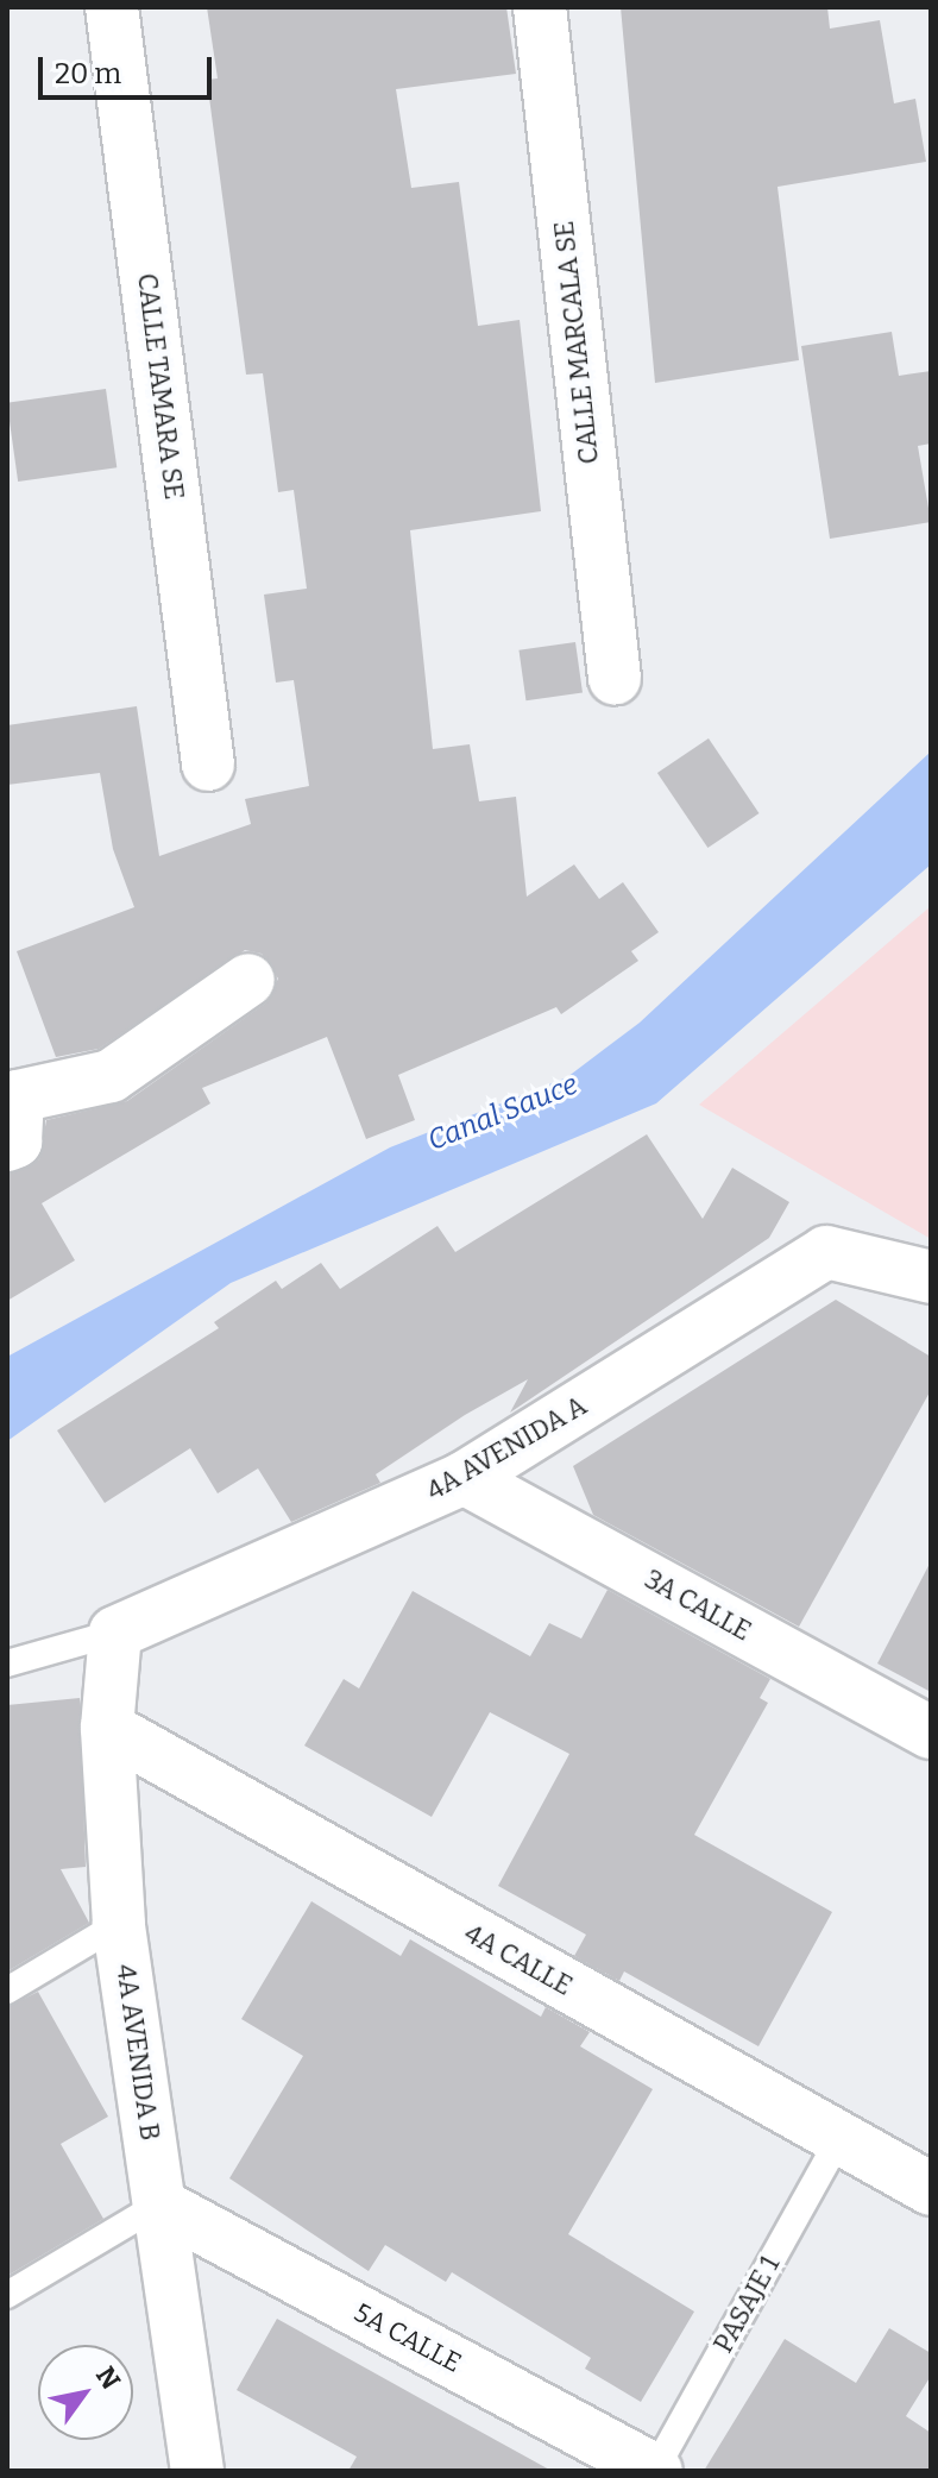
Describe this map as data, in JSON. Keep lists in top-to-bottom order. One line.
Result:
{"streets":{"street":["CALLE MARCALA SE","CALLE TAMARA SE","4A AVENIDA A","3A CALLE","4A CALLE","4A AVENIDA B","5A CALLE"],"lane":["PASAJE 1"]},"crossings":[["4A AVENIDA A","3A CALLE"],["4A AVENIDA A","4A AVENIDA B"],["4A CALLE","4A AVENIDA B"],["4A CALLE","PASAJE 1"],["4A AVENIDA B","5A CALLE"],["PASAJE 1","5A CALLE"]],"water":["Canal Sauce"],"scale_bar":"20 m","north":"top right"}
